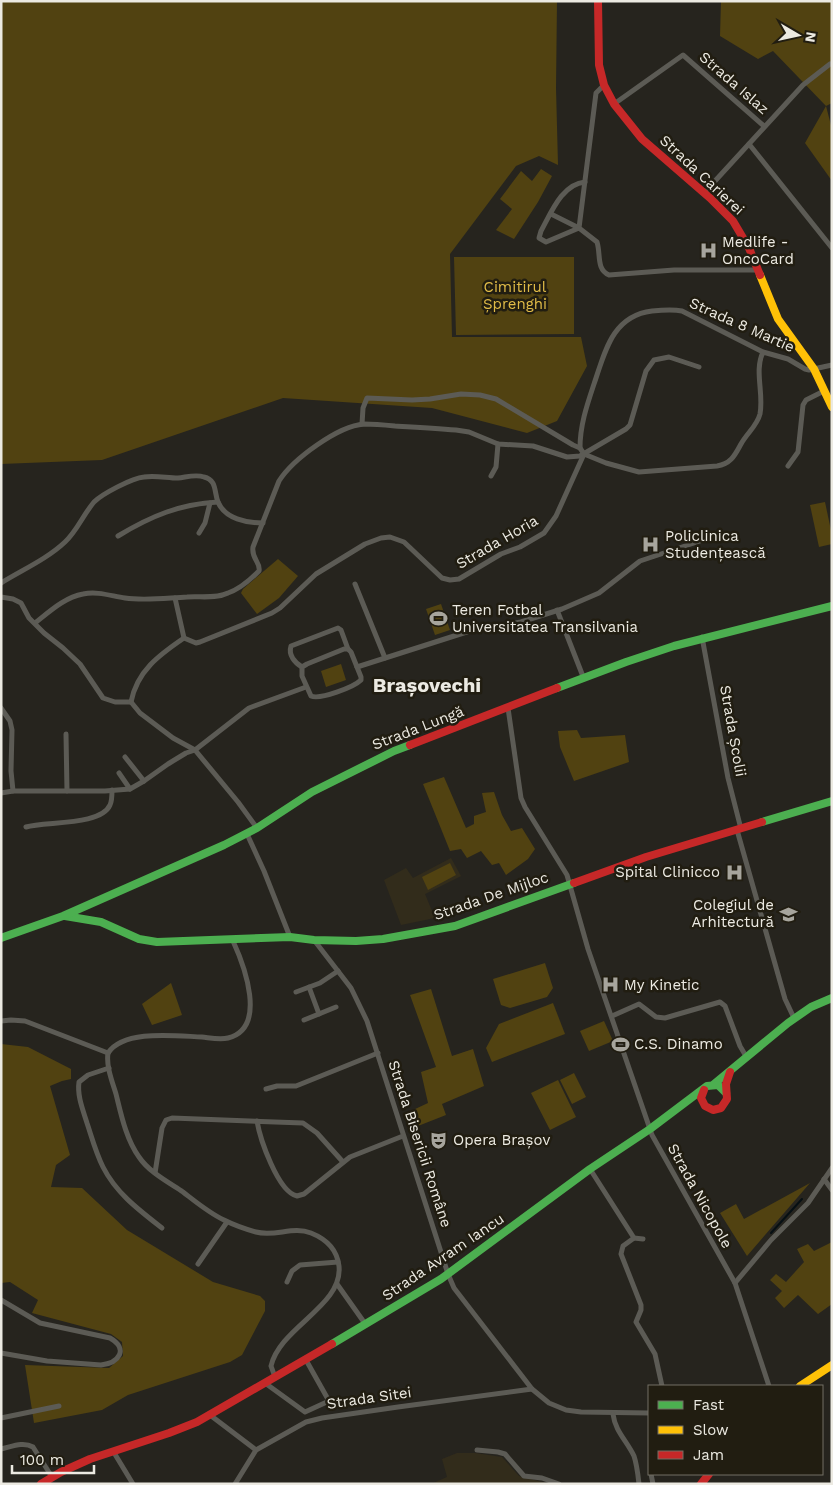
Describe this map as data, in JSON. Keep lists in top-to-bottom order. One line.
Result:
{"streets":{"main road":["Strada Carierei","Strada Lungă","Strada De Mijloc","Strada Avram Iancu"],"street":["Strada Islaz","Strada 8 Martie","Strada Horia","Strada Școlii","Strada Bisericii Române","Strada Nicopole","Strada Sitei"]},"crossings":[["Strada Islaz","Strada Carierei"],["Strada Carierei","Strada 8 Martie"],["Strada Lungă","Strada Școlii"],["Strada Lungă","Strada De Mijloc"],["Strada Lungă","Strada Nicopole"],["Strada Școlii","Strada De Mijloc"],["Strada De Mijloc","Strada Bisericii Române"],["Strada De Mijloc","Strada Nicopole"],["Strada Bisericii Române","Strada Avram Iancu"],["Strada Bisericii Române","Strada Sitei"],["Strada Nicopole","Strada Avram Iancu"]],"districts":["Brașovechi"],"parks":["Cimitirul Șprenghi"],"places":{"hospital":["Medlife - OncoCard","Policlinica Studențească","Spital Clinicco","My Kinetic"],"sports":["Teren Fotbal Universitatea Transilvania","C.S. Dinamo"],"school or university":["Colegiul de Arhitectură"],"theatre":["Opera Brașov"]},"legend":["Fast","Slow","Jam"],"scale_bar":"100 m","north":"right"}
